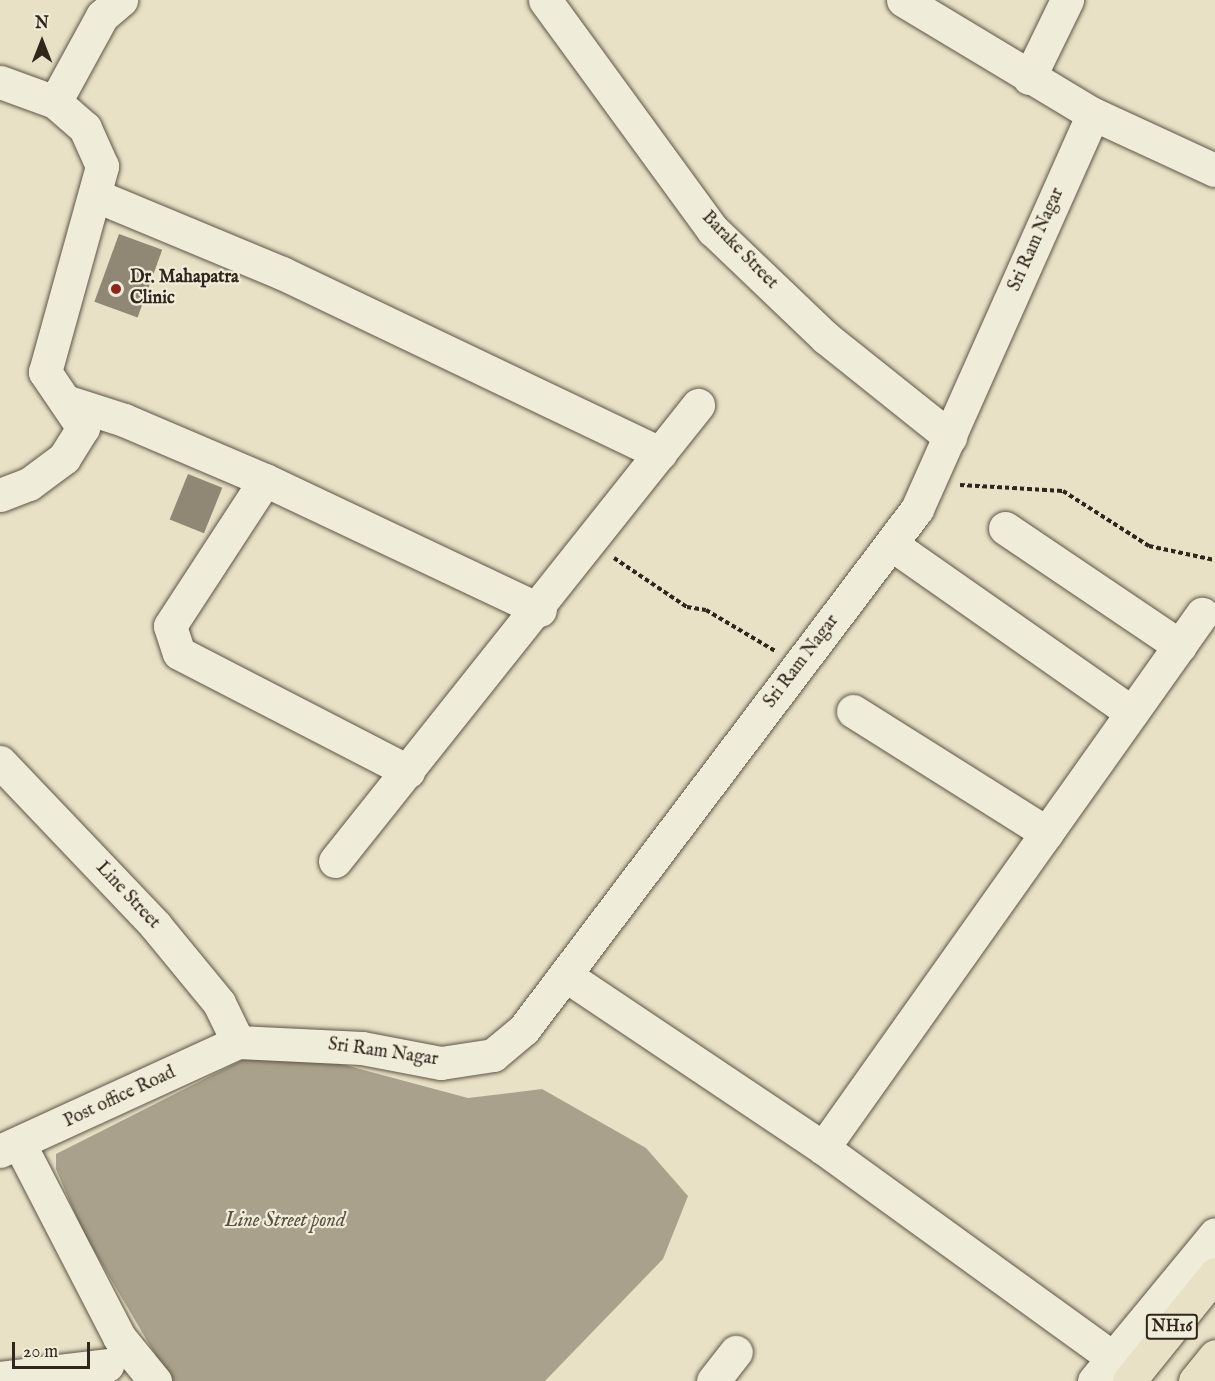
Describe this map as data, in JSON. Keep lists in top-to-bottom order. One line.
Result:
{"streets":{"highway":["NH16"],"street":["Sri Ram Nagar","Barake Street","Line Street","Post office Road"]},"crossings":[["Sri Ram Nagar","Barake Street"],["Sri Ram Nagar","Line Street"],["Sri Ram Nagar","Post office Road"],["Line Street","Post office Road"]],"water":["Line Street pond"],"places":["Dr. Mahapatra Clinic"],"scale_bar":"20 m","north":"top"}
